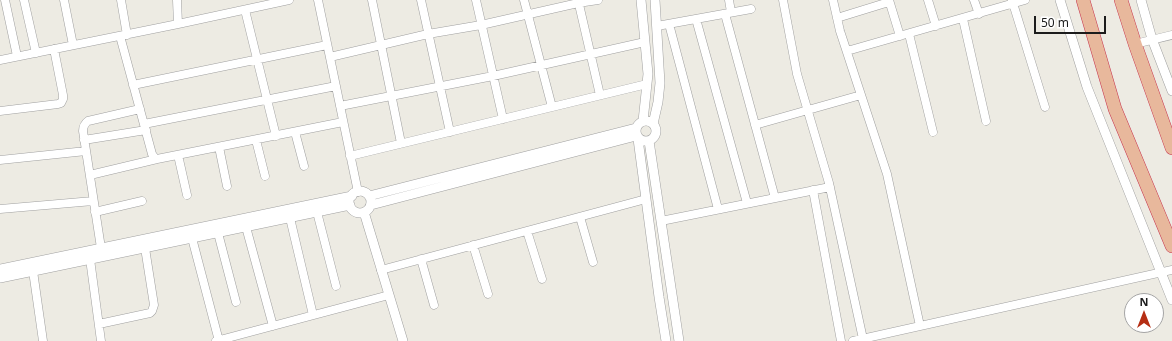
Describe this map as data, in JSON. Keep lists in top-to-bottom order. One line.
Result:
{"scale_bar":"50 m","north":"top"}
